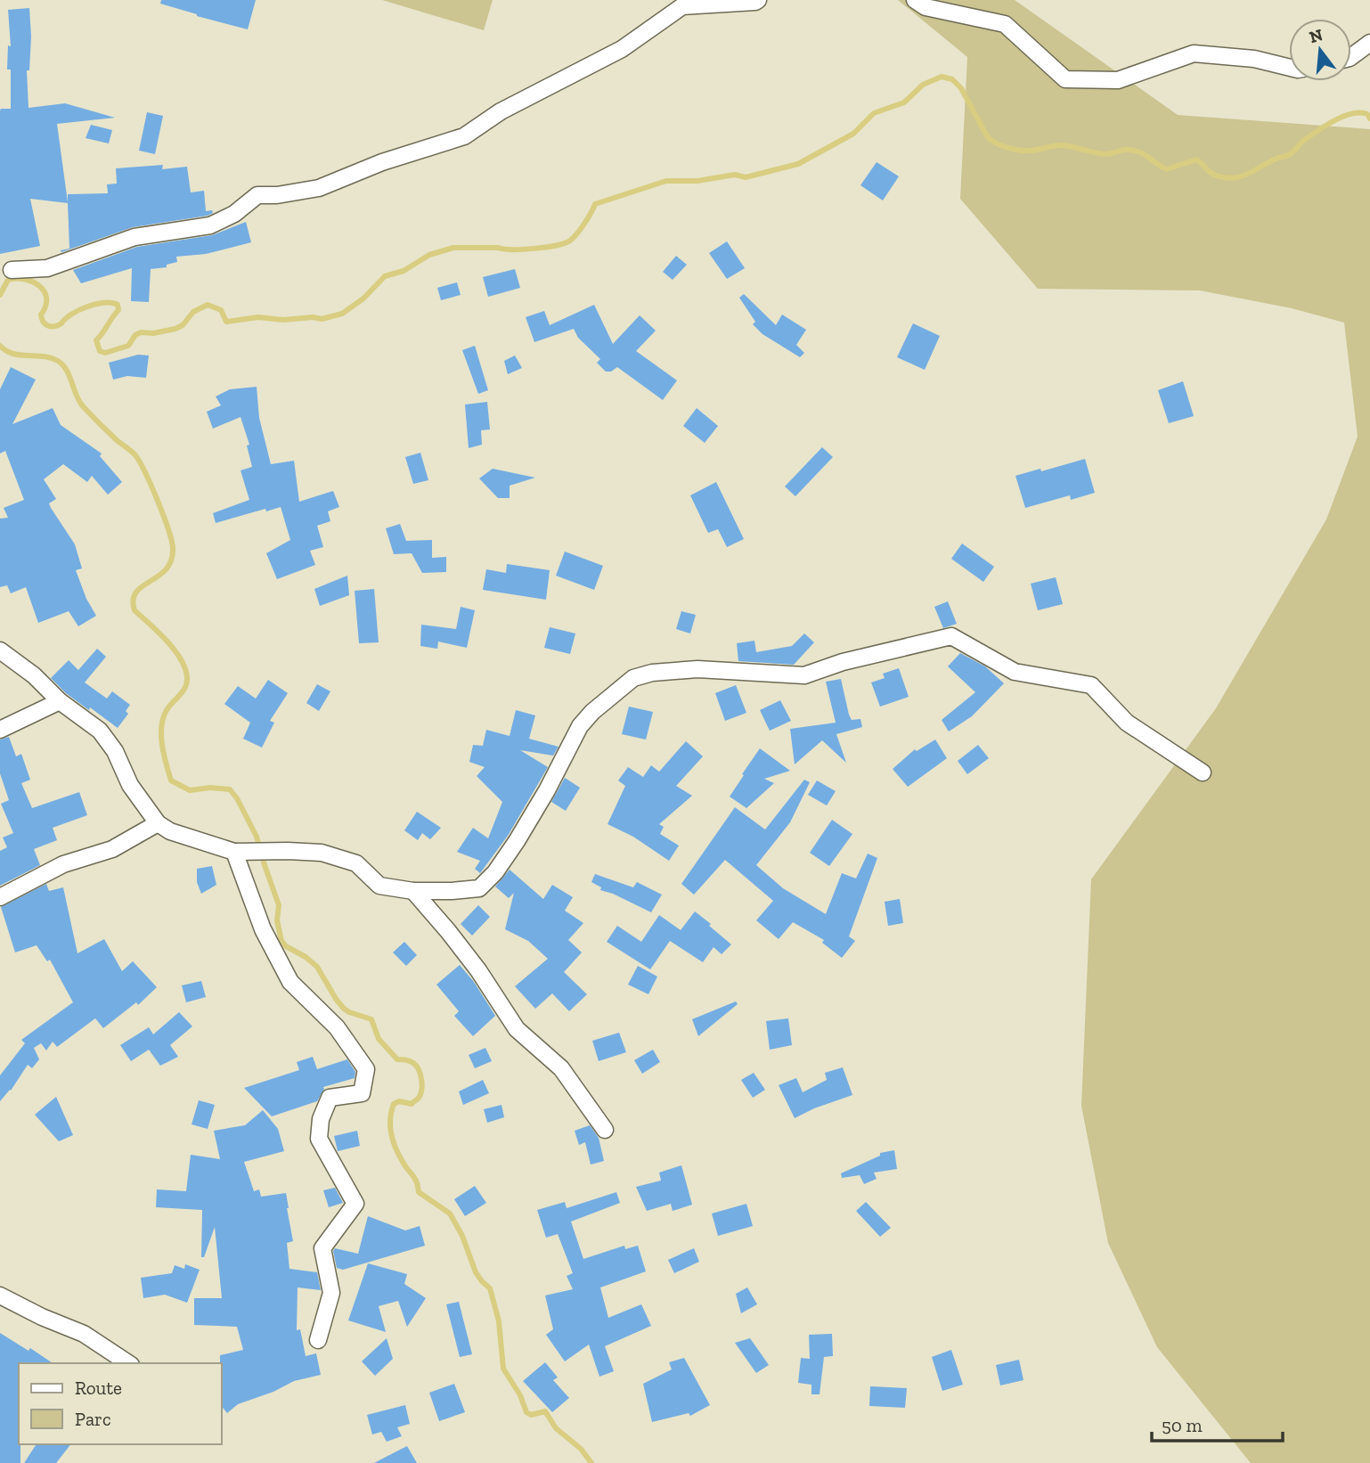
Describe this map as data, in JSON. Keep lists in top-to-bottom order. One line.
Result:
{"legend":["Route","Parc"],"scale_bar":"50 m","north":"top"}
